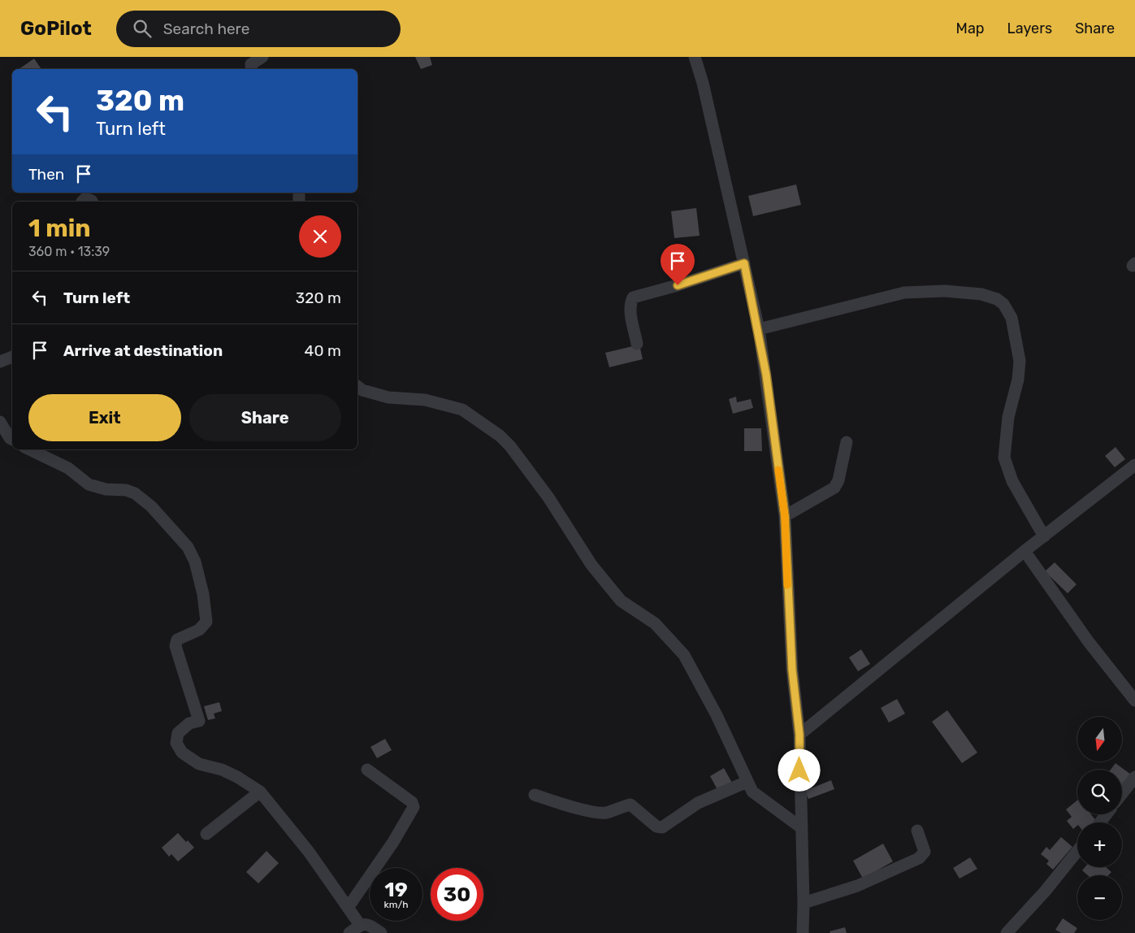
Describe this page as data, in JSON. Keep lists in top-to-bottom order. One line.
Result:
{"north":"bottom","page":{"header":"GoPilot","search":"Search here","nav":["Map","Layers","Share"],"turn":["320 m","Turn left"],"then":"Then","heading":["1 min","360 m · 13:39"],"list":[{"name":"Turn left","value":"320 m"},{"name":"Arrive at destination","value":"40 m"}],"buttons":["Exit","Share"],"map_buttons":["+","−"],"speed":"19 km/h","limit":"30"}}
